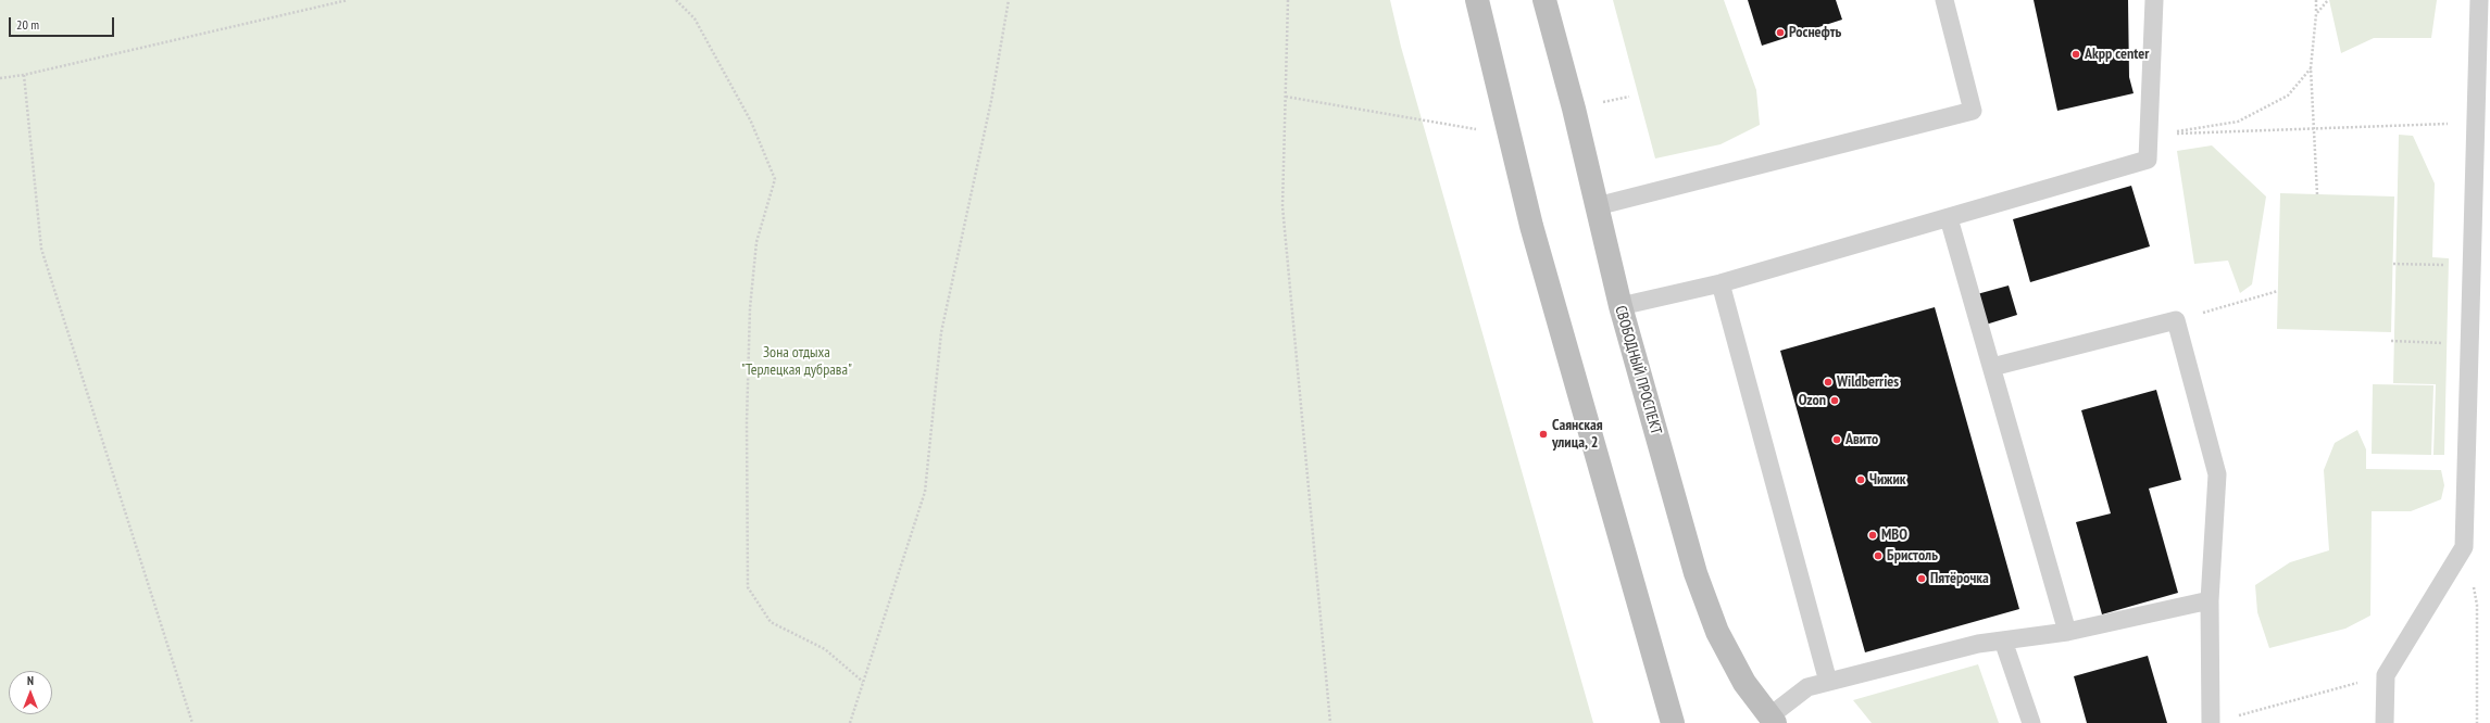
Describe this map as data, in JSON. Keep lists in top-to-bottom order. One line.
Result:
{"streets":{"main road":["СВОБОДНЫЙ ПРОСПЕКТ"]},"parks":["Зона отдыха \"Терлецкая дубрава\""],"places":["Роснефть","Akpp center","Wildberries","Ozon","Саянская улица, 2","Авито","Чижик","МВО","Бристоль","Пятёрочка"],"scale_bar":"20 m","north":"top"}
